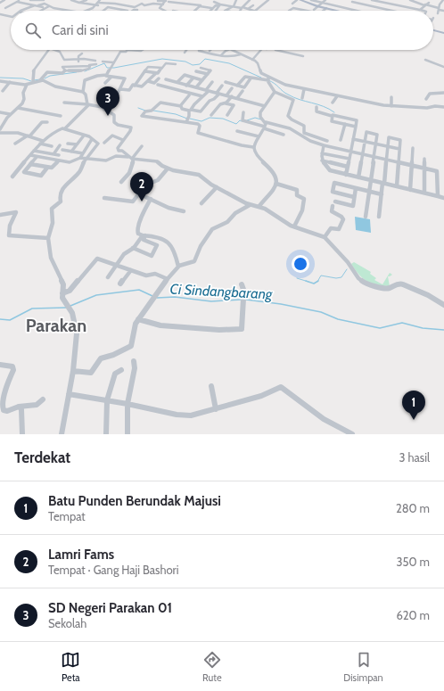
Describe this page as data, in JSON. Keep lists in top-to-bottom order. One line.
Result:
{"districts":["Parakan"],"water":["Ci Sindangbarang"],"page":{"search":"Cari di sini","pins":["3","2","1"],"heading":["Terdekat","3 hasil"],"list":[{"mark":"1","name":"Batu Punden Berundak Majusi","note":"Tempat","value":"280 m"},{"mark":"2","name":"Lamri Fams","note":"Tempat · Gang Haji Bashori","value":"350 m"},{"mark":"3","name":"SD Negeri Parakan 01","note":"Sekolah","value":"620 m"}],"nav":["Peta","Rute","Disimpan"]}}
